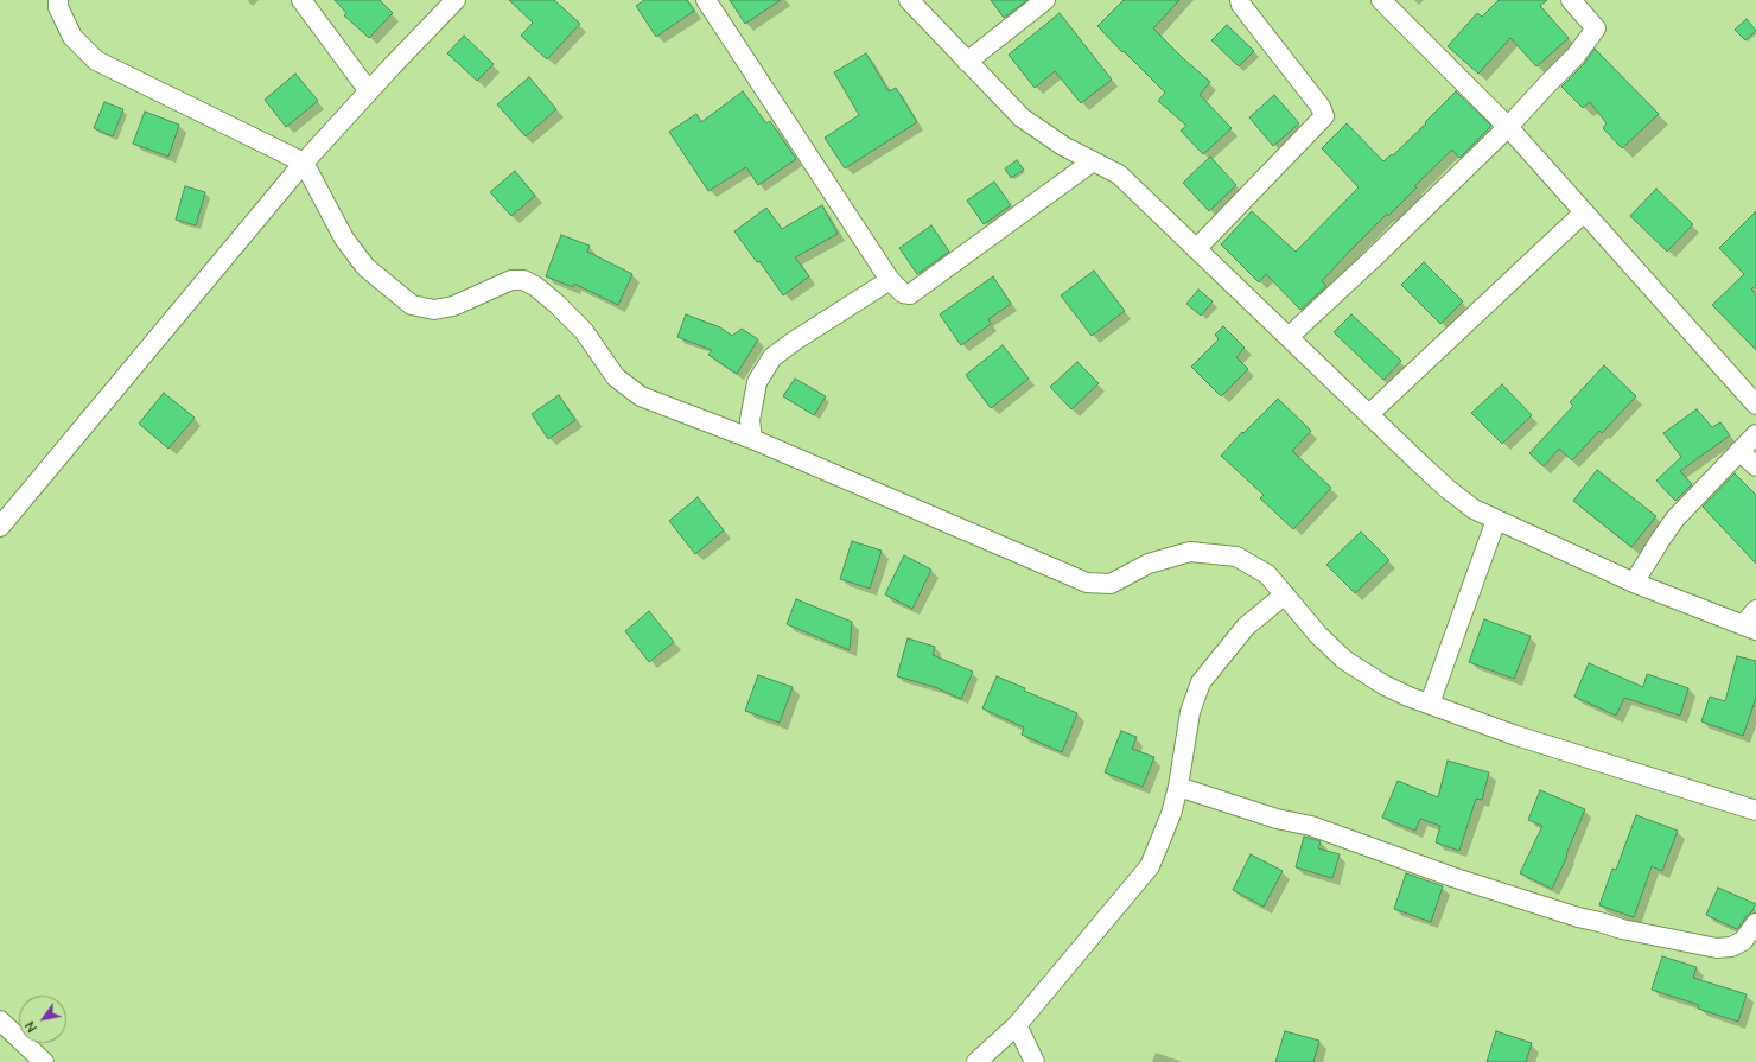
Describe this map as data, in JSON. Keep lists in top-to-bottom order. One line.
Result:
{"north":"bottom left"}
